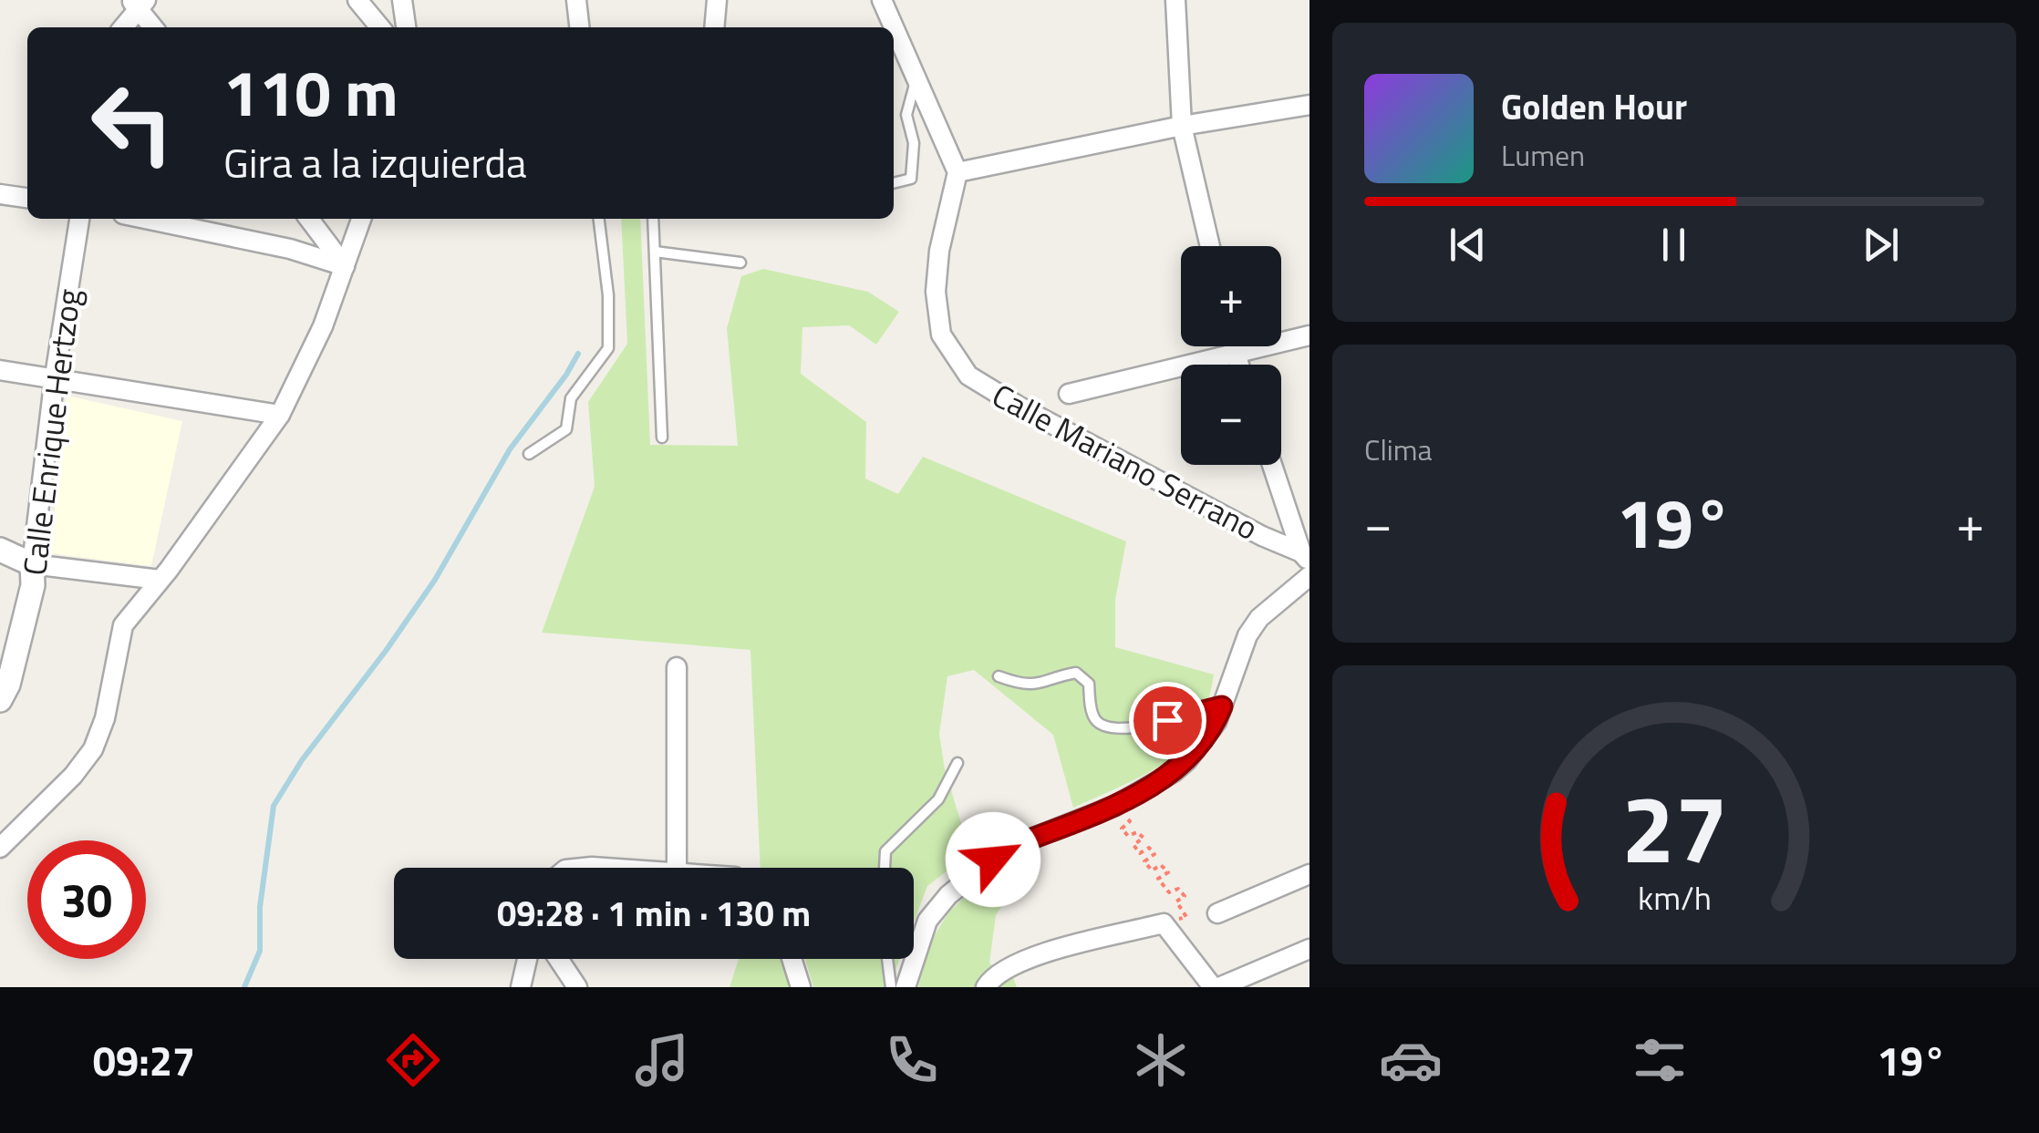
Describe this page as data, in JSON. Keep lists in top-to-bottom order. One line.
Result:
{"streets":{"street":["Calle Enrique Hertzog","Calle Mariano Serrano"]},"page":{"turn":["110 m","Gira a la izquierda"],"song":["Golden Hour","Lumen"],"map_buttons":["+","−"],"tile":"Clima","heat":["−","19°","+"],"limit":"30","trip":"09:28 · 1 min · 130 m","tabs":["09:27","19°"],"gauge":["27","km/h"]}}
